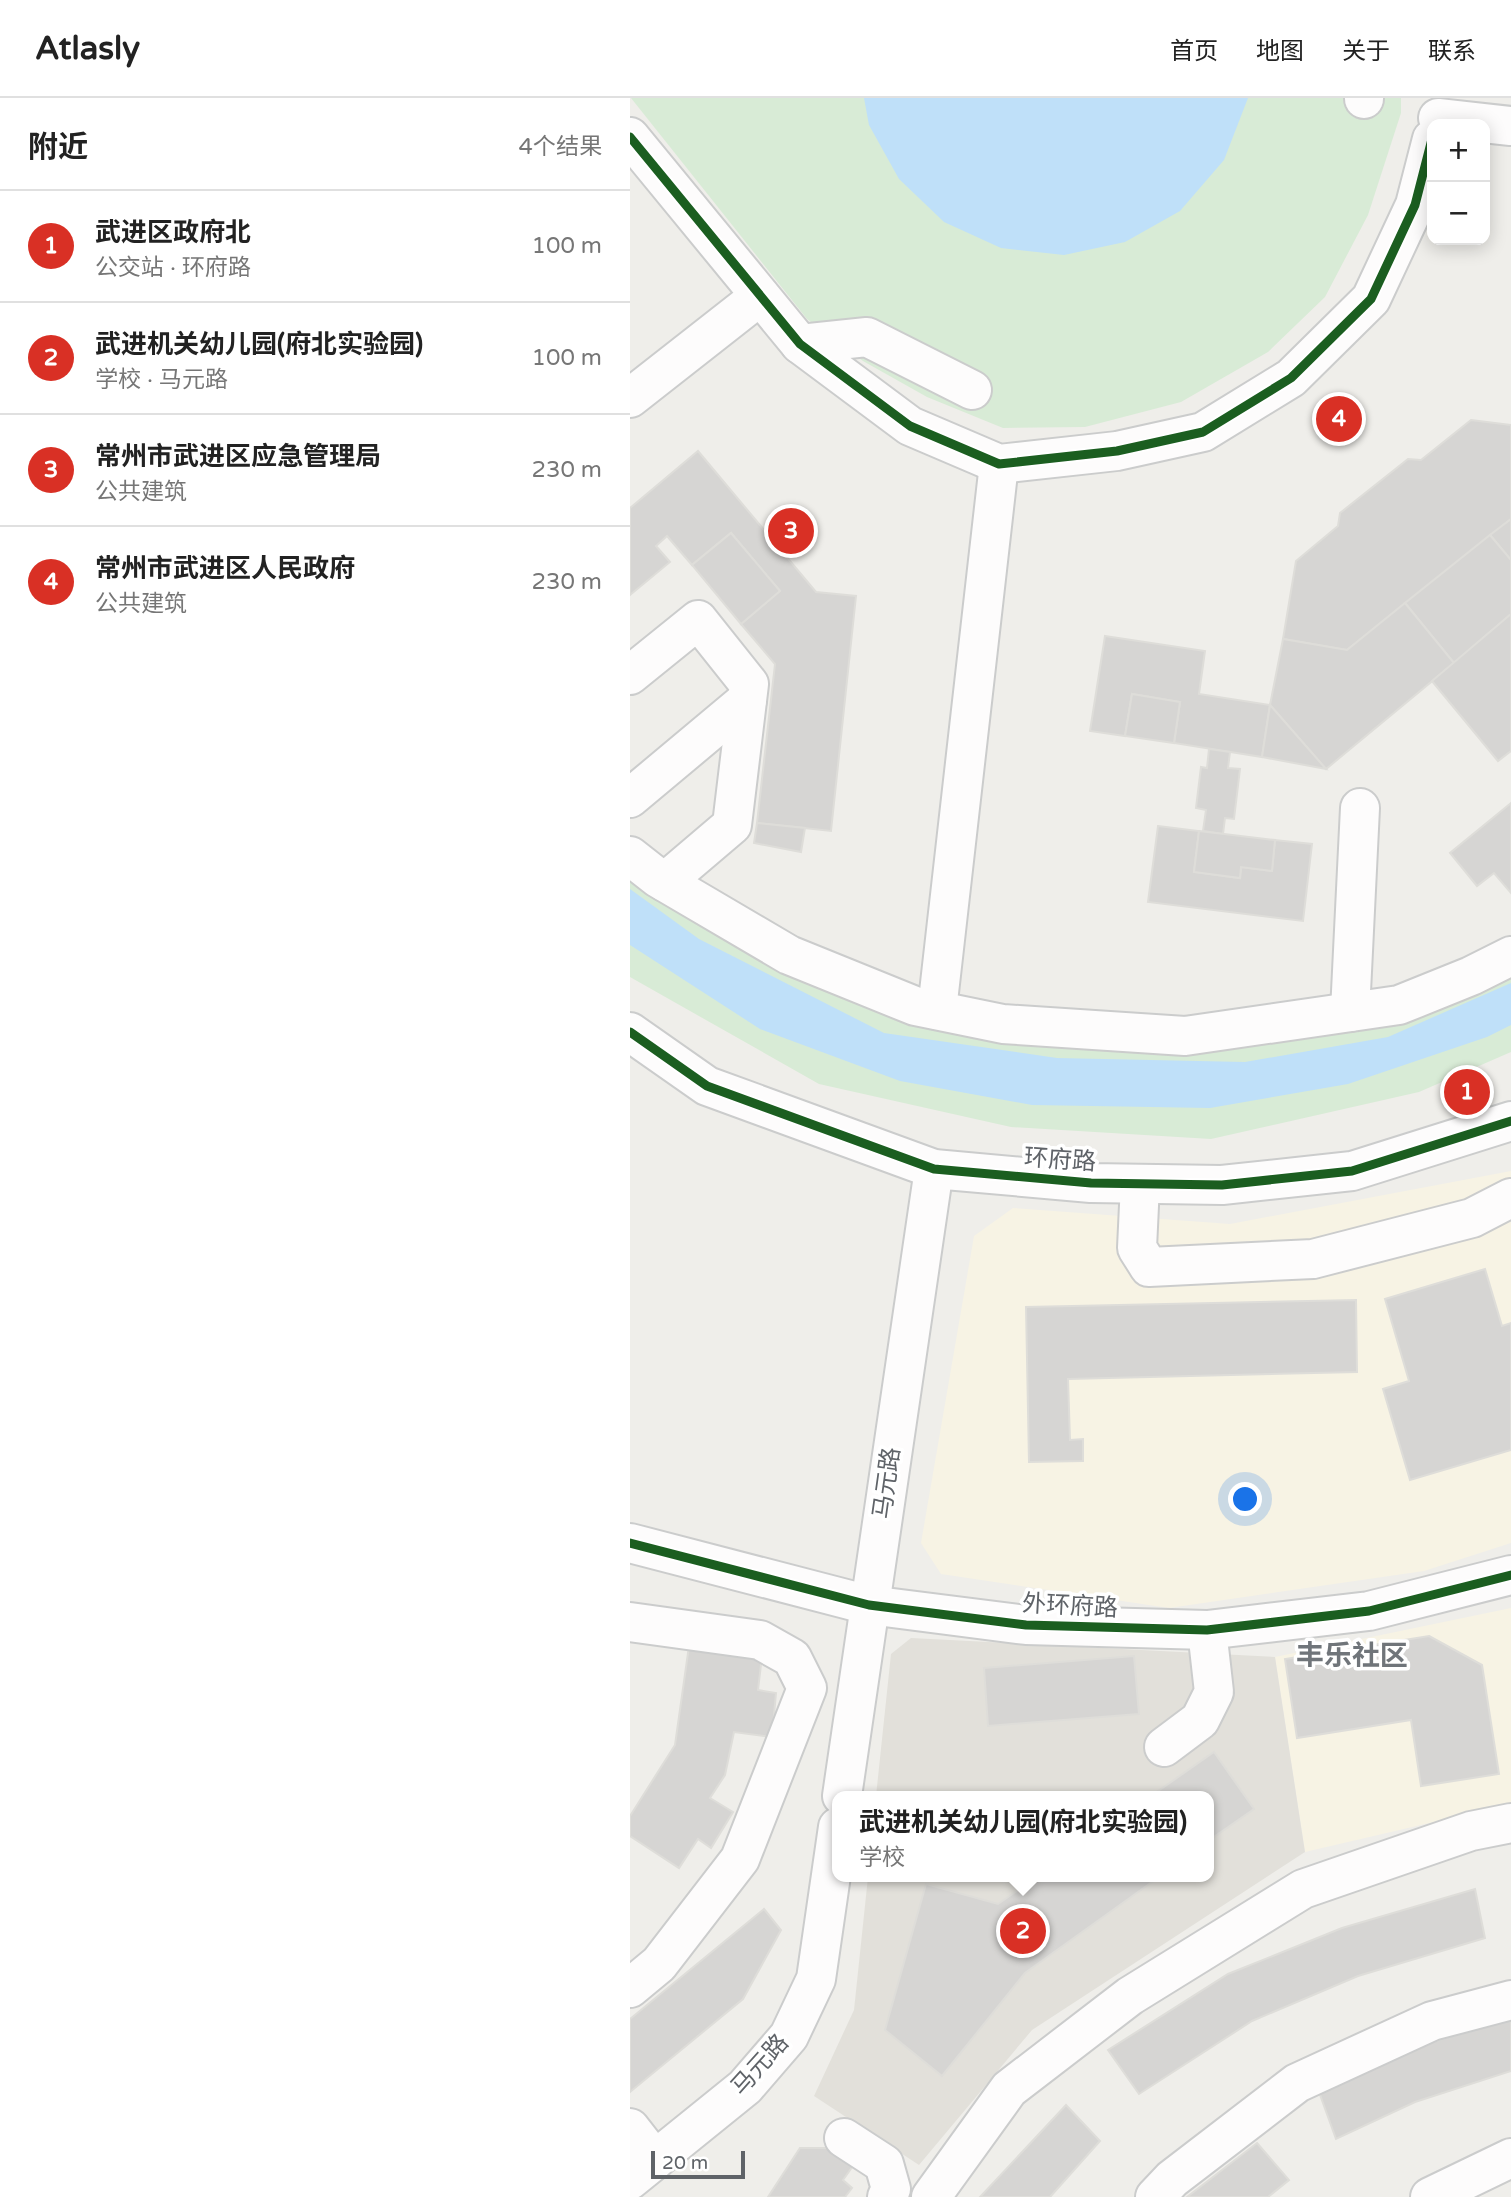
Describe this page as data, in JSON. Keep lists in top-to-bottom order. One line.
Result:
{"streets":{"street":["环府路","马元路","外环府路"]},"crossings":[["环府路","马元路"],["马元路","外环府路"]],"districts":["丰乐社区"],"scale_bar":"20 m","page":{"header":"Atlasly","nav":["首页","地图","关于","联系"],"heading":["附近","4个结果"],"map_buttons":["+","−"],"list":[{"mark":"1","name":"武进区政府北","note":"公交站 · 环府路","value":"100 m"},{"mark":"2","name":"武进机关幼儿园(府北实验园)","note":"学校 · 马元路","value":"100 m"},{"mark":"3","name":"常州市武进区应急管理局","note":"公共建筑","value":"230 m"},{"mark":"4","name":"常州市武进区人民政府","note":"公共建筑","value":"230 m"}],"pins":["4","3","1","2"],"popup":["武进机关幼儿园(府北实验园)","学校"],"scale":"20 m"}}
